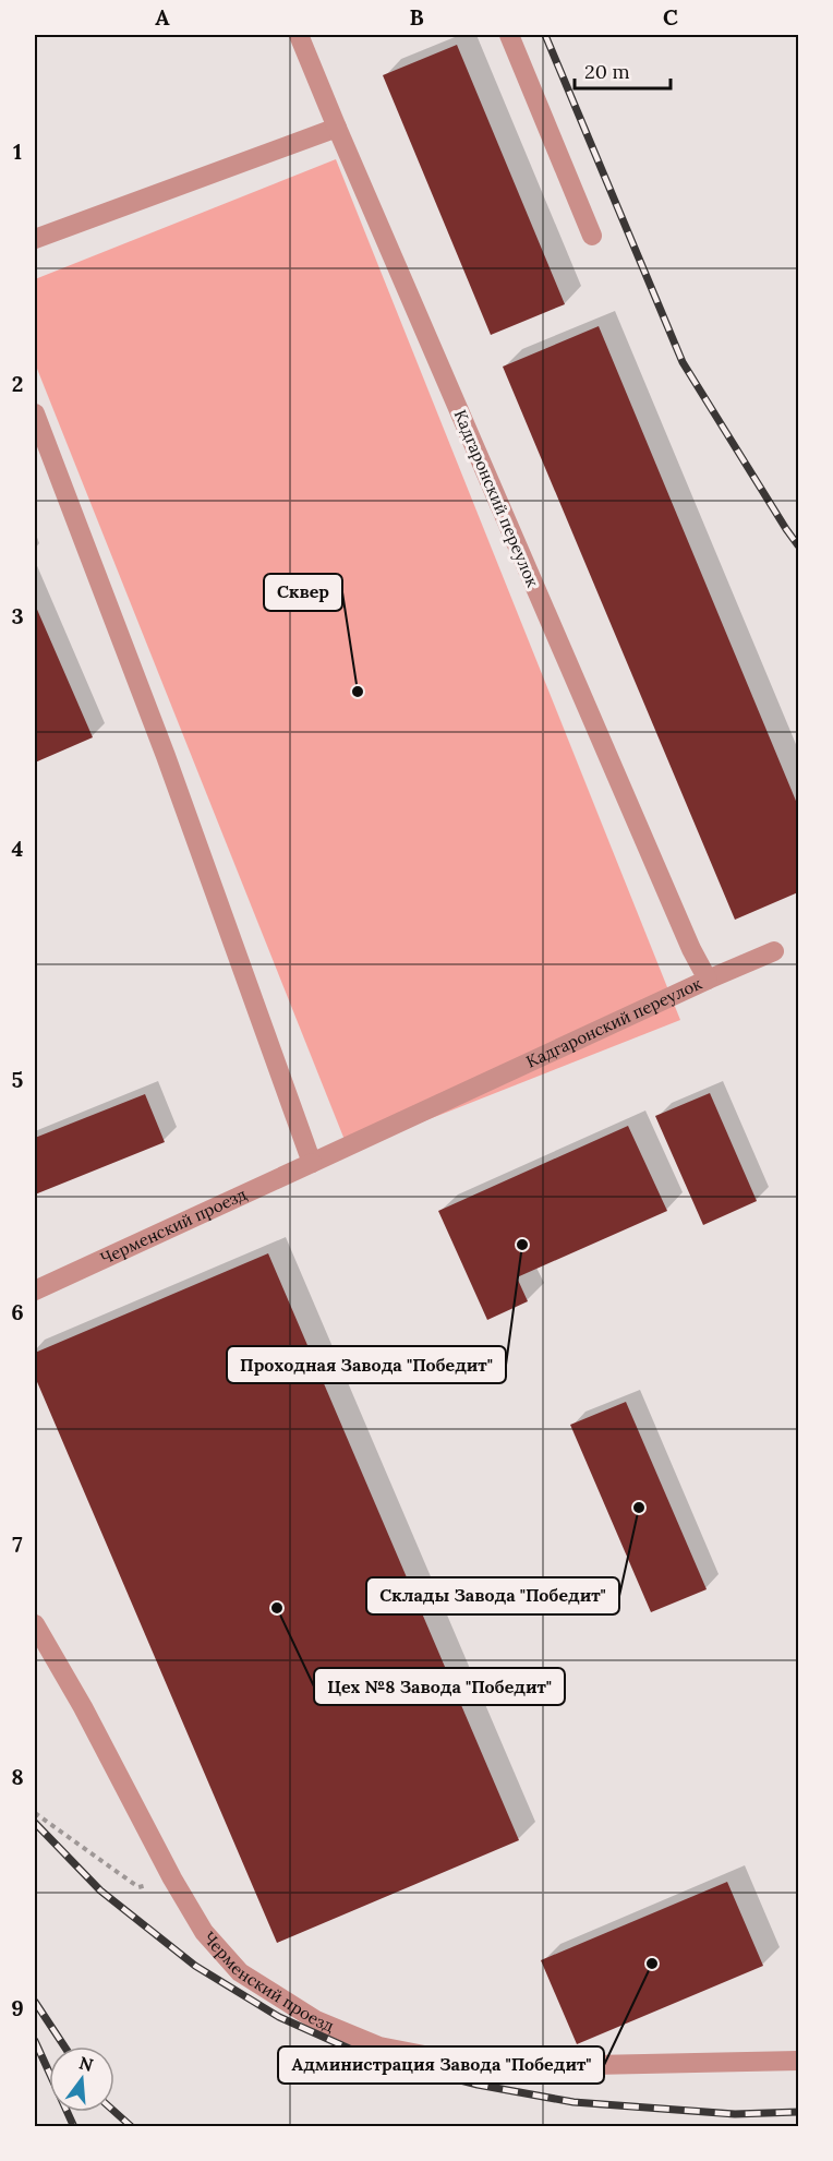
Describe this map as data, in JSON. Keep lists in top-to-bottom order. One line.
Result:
{"streets":{"street":["Кадгаронский переулок","Черменский проезд"]},"crossings":[["Кадгаронский переулок","Черменский проезд"]],"places":["Сквер","Проходная Завода \"Победит\"","Склады Завода \"Победит\"","Цех №8 Завода \"Победит\"","Администрация Завода \"Победит\""],"scale_bar":"20 m","north":"top","grid":{"columns":["A","B","C"],"rows":["1","2","3","4","5","6","7","8","9"]}}
